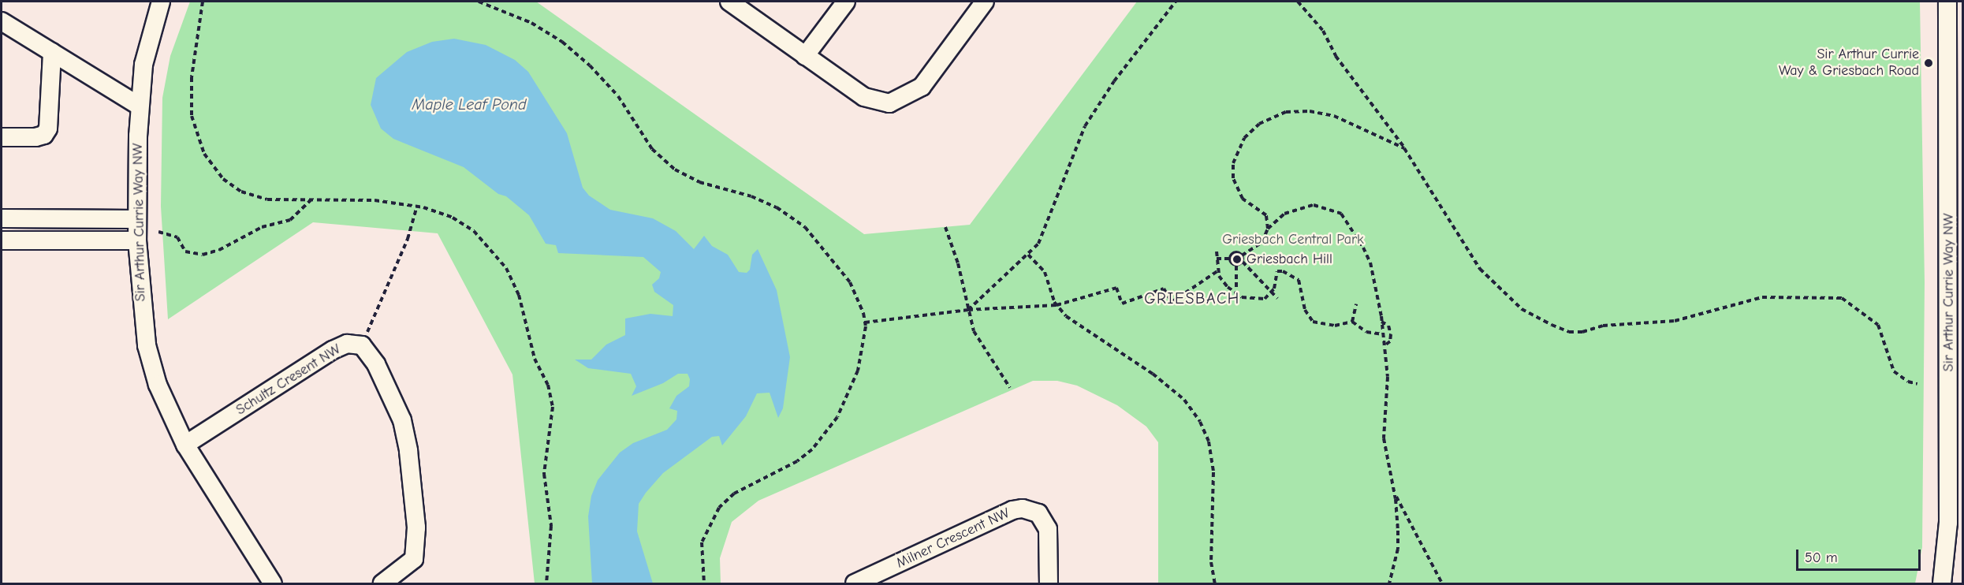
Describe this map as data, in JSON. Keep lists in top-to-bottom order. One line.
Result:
{"streets":{"street":["Sir Arthur Currie Way NW","Schultz Cresent NW","Milner Crescent NW"]},"crossings":[["Sir Arthur Currie Way NW","Schultz Cresent NW"]],"districts":["GRIESBACH"],"water":["Maple Leaf Pond"],"parks":["Griesbach Central Park"],"places":["Sir Arthur Currie Way & Griesbach Road","Griesbach Hill"],"scale_bar":"50 m"}
